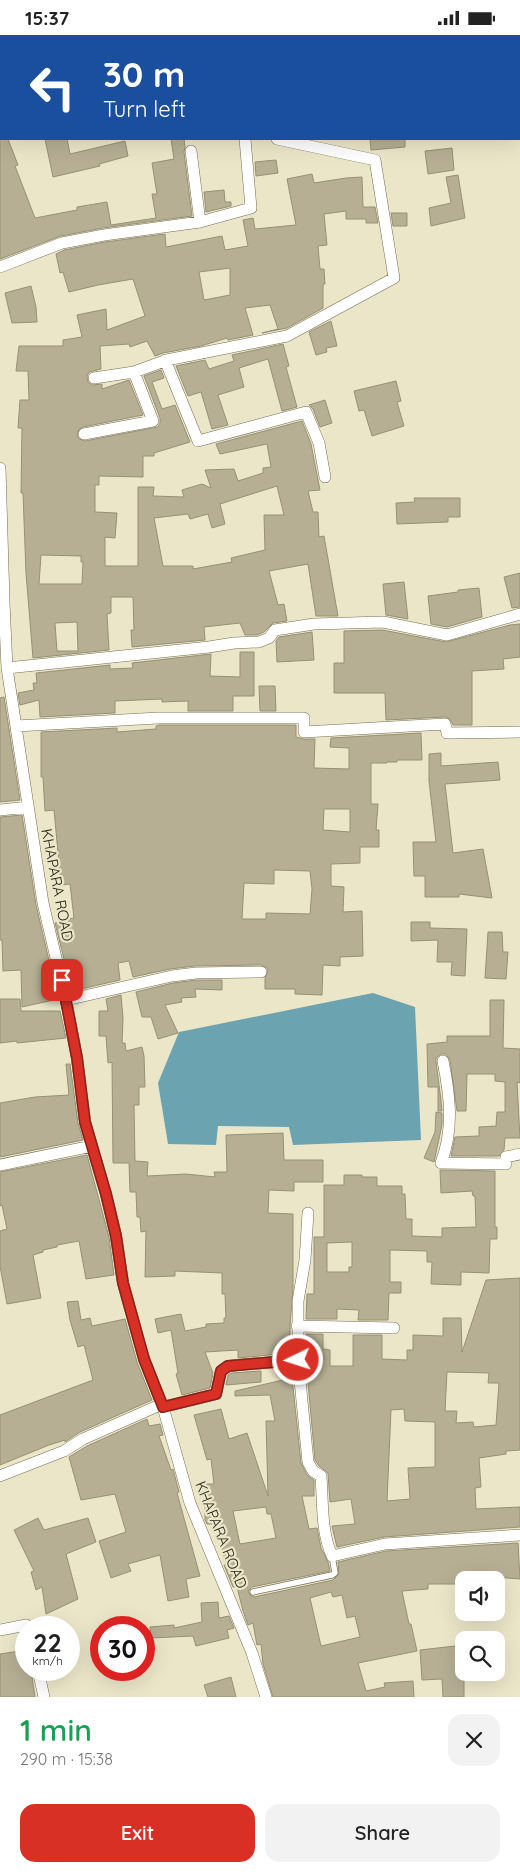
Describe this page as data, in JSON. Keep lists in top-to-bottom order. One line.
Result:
{"streets":{"street":["KHAPARA ROAD"]},"page":{"status":"15:37","turn":["30 m","Turn left"],"speed":"22 km/h","limit":"30","heading":["1 min","290 m · 15:38"],"buttons":["Exit","Share"]}}
